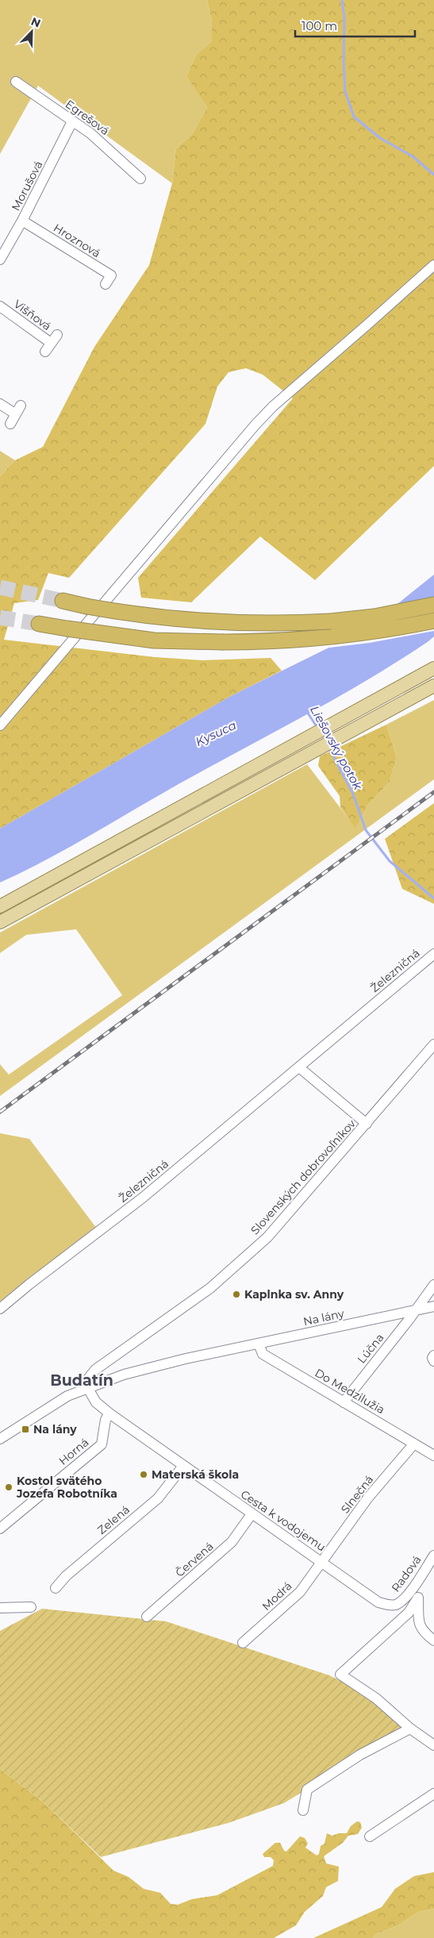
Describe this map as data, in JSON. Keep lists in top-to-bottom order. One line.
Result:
{"streets":{"street":["Egrešová","Morušová","Hroznová","Višňová","Železničná","Slovenských dobrovoľníkov","Na lány","Lúčna","Do Medzilužia","Horná","Slnečná","Zelená","Cesta k vodojemu","Červená","Radová","Modrá"]},"crossings":[["Egrešová","Morušová"],["Morušová","Hroznová"],["Slovenských dobrovoľníkov","Na lány"],["Slovenských dobrovoľníkov","Cesta k vodojemu"],["Na lány","Lúčna"],["Na lány","Do Medzilužia"],["Na lány","Cesta k vodojemu"],["Lúčna","Do Medzilužia"],["Do Medzilužia","Slnečná"],["Horná","Cesta k vodojemu"],["Slnečná","Cesta k vodojemu"],["Slnečná","Modrá"],["Zelená","Cesta k vodojemu"],["Cesta k vodojemu","Červená"],["Cesta k vodojemu","Radová"],["Cesta k vodojemu","Modrá"]],"districts":["Budatín"],"water":["Kysuca","Liešovský potok"],"places":{"other":["Kaplnka sv. Anny","Materská škola","Kostol svätého Jozefa Robotníka"],"transit":["Na lány"]},"scale_bar":"100 m","north":"top right"}
